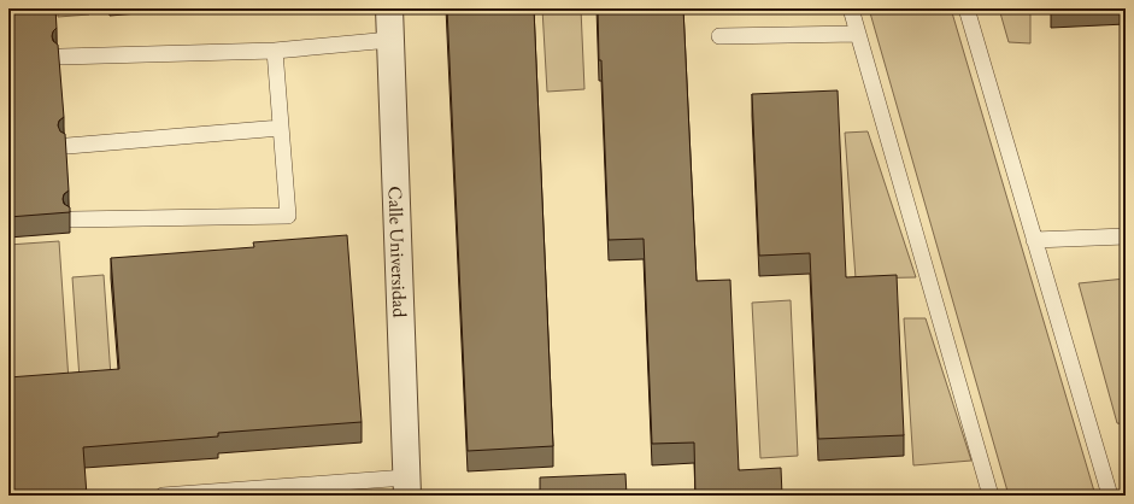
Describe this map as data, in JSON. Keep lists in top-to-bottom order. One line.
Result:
{"streets":{"street":["Calle Universidad"]}}
